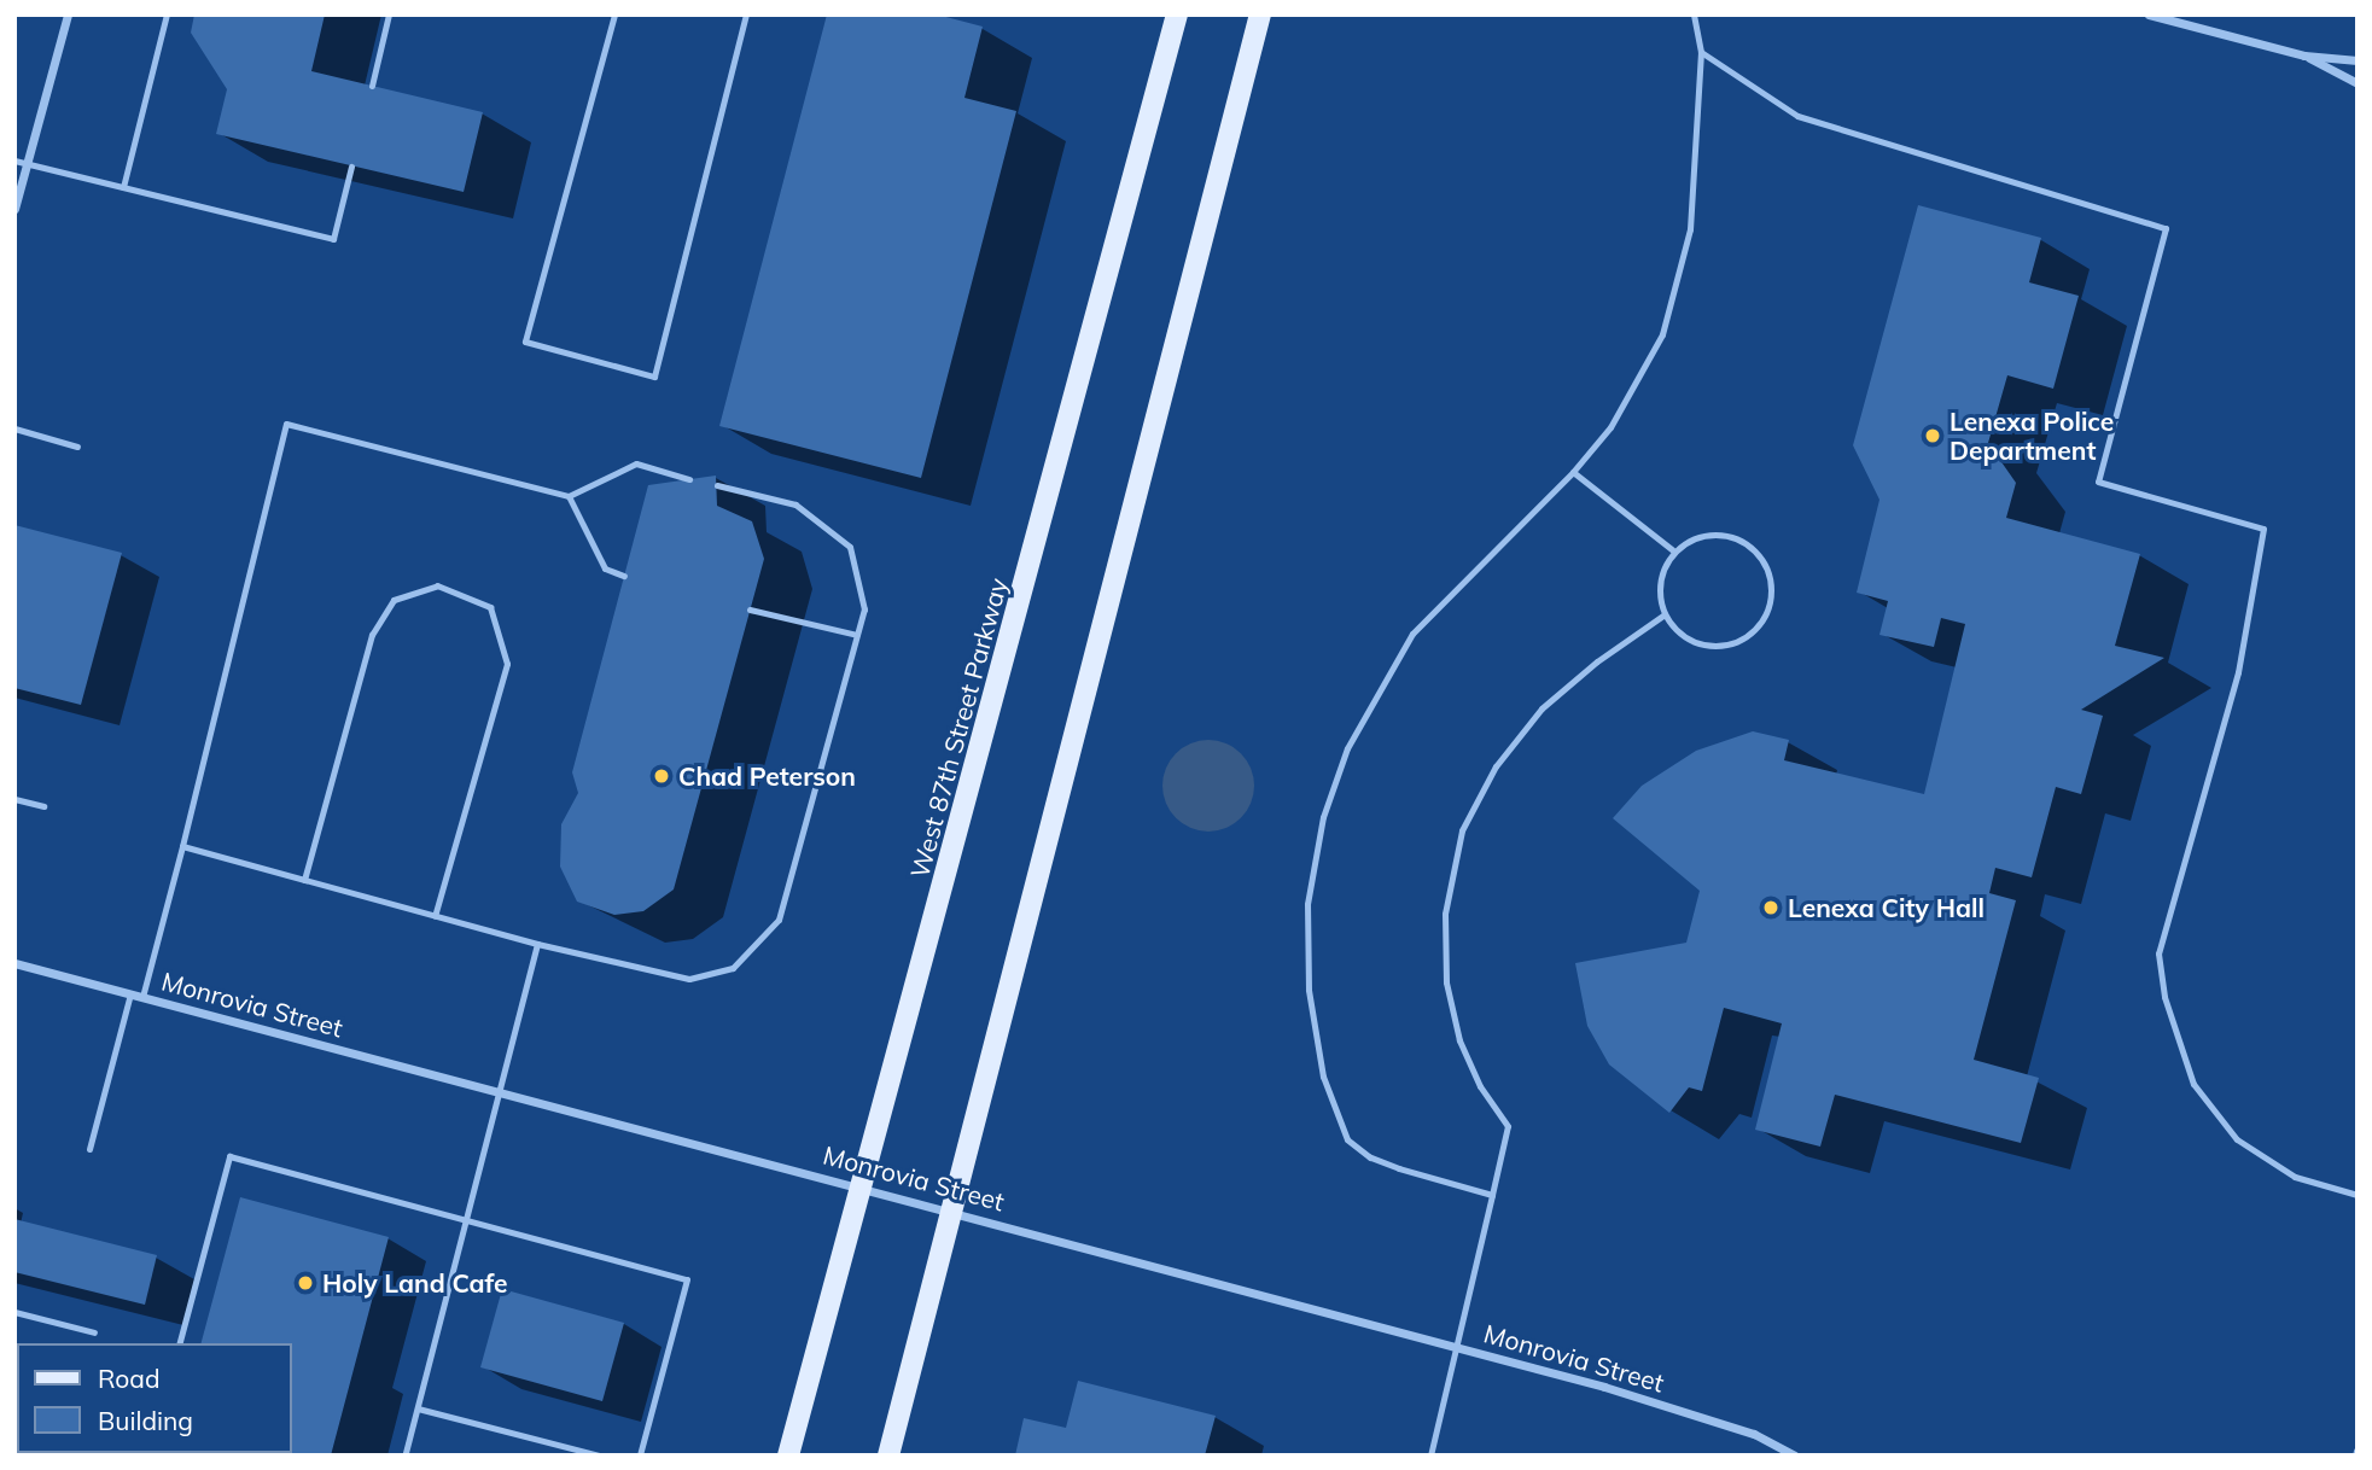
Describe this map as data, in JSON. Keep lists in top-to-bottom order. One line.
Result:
{"streets":{"main road":["West 87th Street Parkway"],"street":["Monrovia Street"]},"crossings":[["West 87th Street Parkway","Monrovia Street"]],"places":["Lenexa Police Department","Chad Peterson","Lenexa City Hall","Holy Land Cafe"],"legend":["Road","Building"]}
